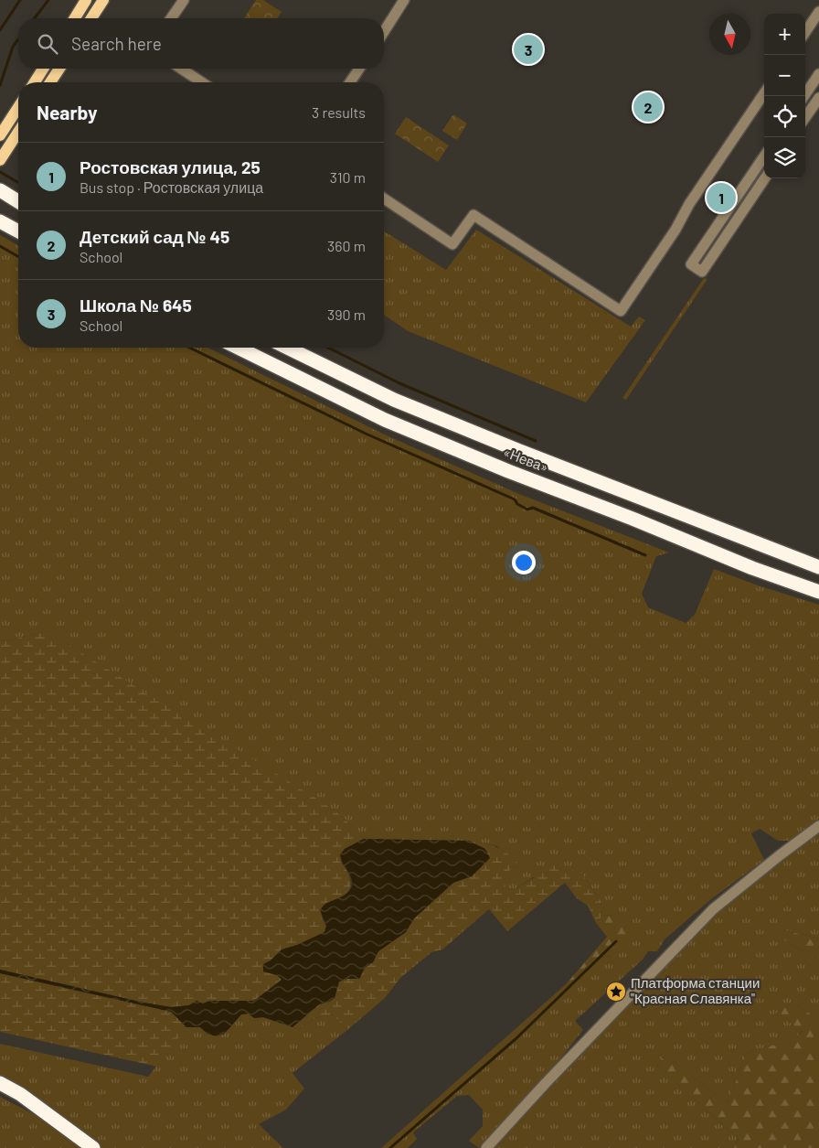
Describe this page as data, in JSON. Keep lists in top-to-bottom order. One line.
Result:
{"streets":{"highway":["«Нева»"]},"places":{"place":["Платформа станции \"Красная Славянка\""]},"north":"bottom","page":{"map_buttons":["+","−"],"search":"Search here","pins":["3","2","1"],"heading":["Nearby","3 results"],"list":[{"mark":"1","name":"Ростовская улица, 25","note":"Bus stop · Ростовская улица","value":"310 m"},{"mark":"2","name":"Детский сад № 45","note":"School","value":"360 m"},{"mark":"3","name":"Школа № 645","note":"School","value":"390 m"}]}}
